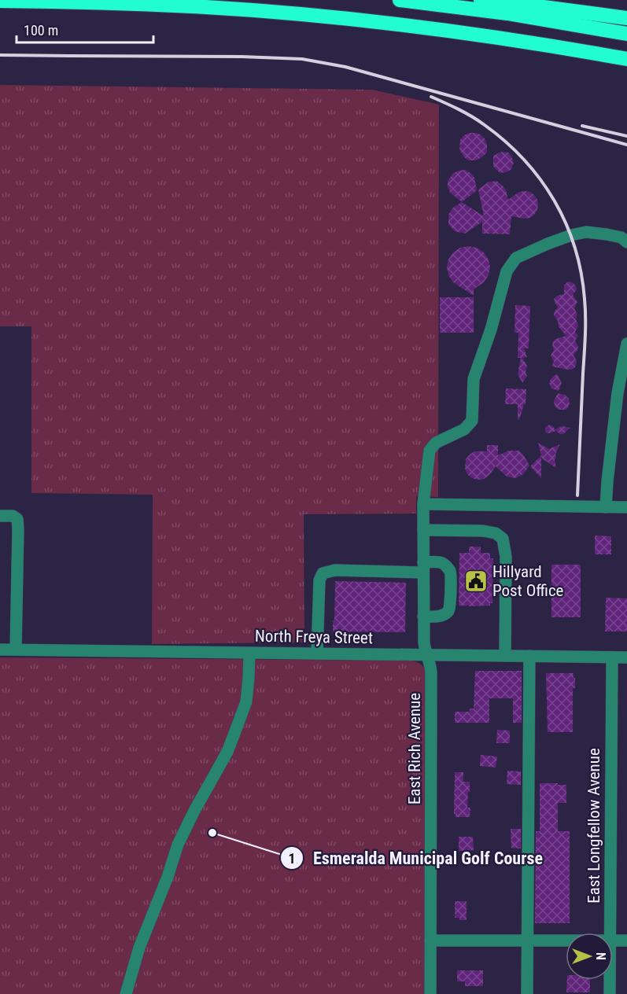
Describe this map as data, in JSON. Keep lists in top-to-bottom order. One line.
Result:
{"streets":{"street":["North Freya Street","East Rich Avenue","East Longfellow Avenue"]},"crossings":[["North Freya Street","East Rich Avenue"],["North Freya Street","East Longfellow Avenue"]],"places":{"public building":["Hillyard Post Office"],"other":["Esmeralda Municipal Golf Course"]},"scale_bar":"100 m","north":"right"}
